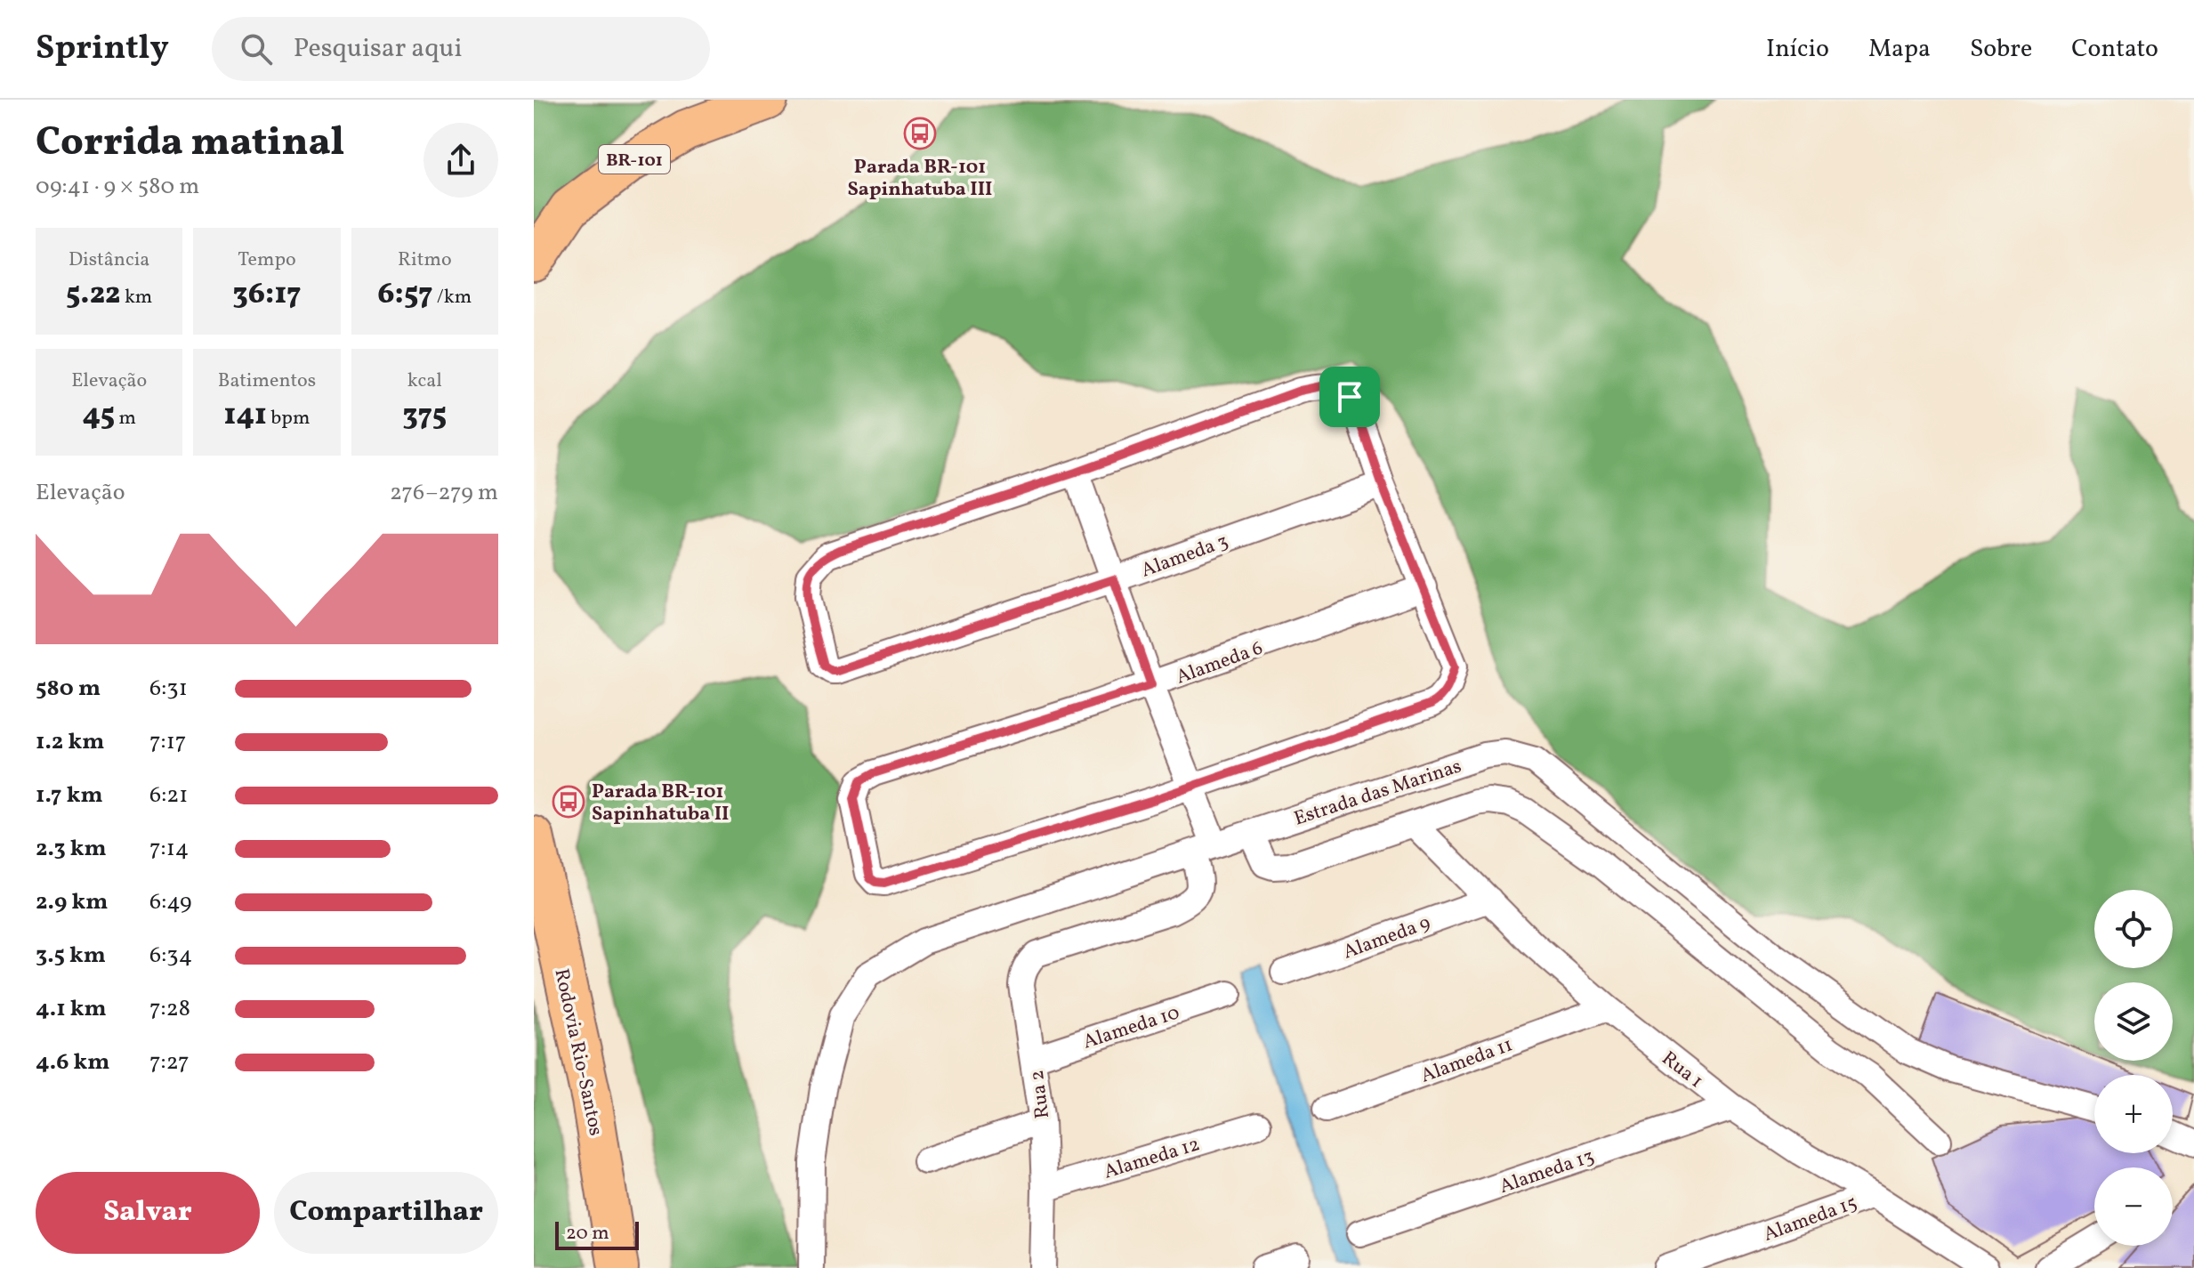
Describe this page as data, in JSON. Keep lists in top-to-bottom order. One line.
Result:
{"streets":{"highway":["BR-101","Rodovia Rio-Santos"],"street":["Alameda 3","Alameda 6","Estrada das Marinas","Alameda 9","Alameda 10","Alameda 11","Rua 1","Rua 2","Alameda 12","Alameda 13","Alameda 15"]},"crossings":[["Alameda 3","Rua 2"],["Alameda 6","Rua 2"],["Estrada das Marinas","Rua 2"],["Alameda 9","Rua 1"],["Alameda 10","Rua 2"],["Alameda 11","Rua 1"],["Rua 1","Alameda 13"],["Rua 1","Alameda 15"],["Rua 2","Alameda 12"]],"places":{"bus stop":["Parada BR-101 Sapinhatuba III","Parada BR-101 Sapinhatuba II"]},"scale_bar":"20 m","page":{"header":"Sprintly","search":"Pesquisar aqui","nav":["Início","Mapa","Sobre","Contato"],"heading":["Corrida matinal","09:41 · 9 × 580 m"],"stats":[["Distância","5.22 km"],["Tempo","36:17"],["Ritmo","6:57 /km"],["Elevação","45 m"],["Batimentos","141 bpm"],["kcal","375"]],"chart":["Elevação","276–279 m"],"list":[{"name":"580 m","note":"6:31"},{"name":"1.2 km","note":"7:17"},{"name":"1.7 km","note":"6:21"},{"name":"2.3 km","note":"7:14"},{"name":"2.9 km","note":"6:49"},{"name":"3.5 km","note":"6:34"},{"name":"4.1 km","note":"7:28"},{"name":"4.6 km","note":"7:27"}],"map_buttons":["+","−"],"buttons":["Salvar","Compartilhar"],"scale":"20 m"}}
